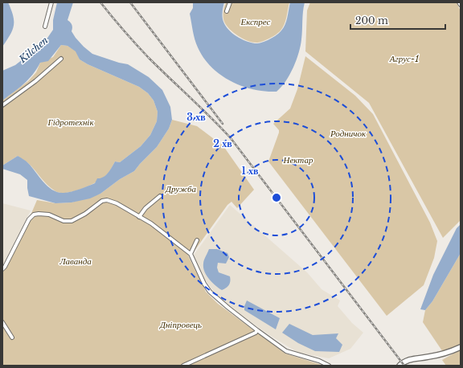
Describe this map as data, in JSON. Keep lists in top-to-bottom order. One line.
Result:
{"water":["Kilchen"],"parks":["Експрес","Агрус-1","Гідротехнік","Родничок","Нектар","Дружба","Лаванда","Дніпровець"],"scale_bar":"200 m","rings":["3 хв","2 хв","1 хв"]}
